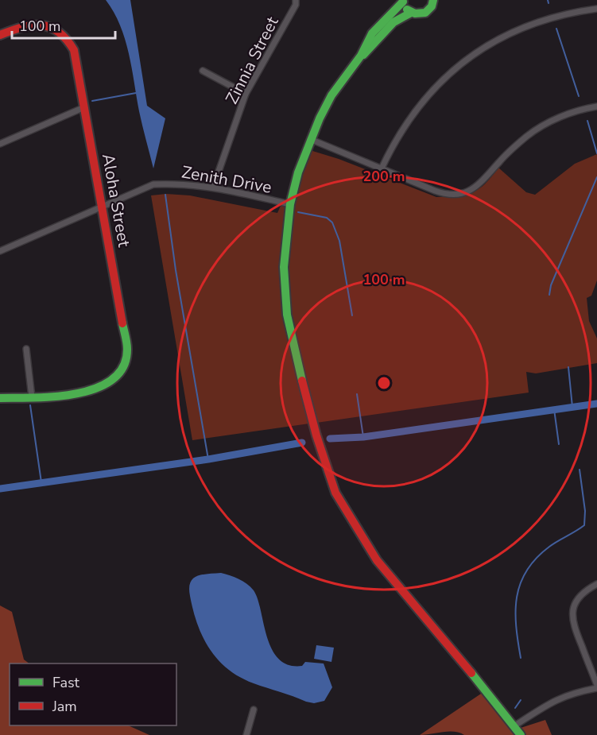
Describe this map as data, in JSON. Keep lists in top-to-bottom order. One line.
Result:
{"streets":{"street":["Zinnia Street","Zenith Drive","Aloha Street"]},"crossings":[["Zinnia Street","Zenith Drive"],["Zenith Drive","Aloha Street"]],"legend":["Fast","Jam"],"scale_bar":"100 m","rings":["200 m","100 m"]}
